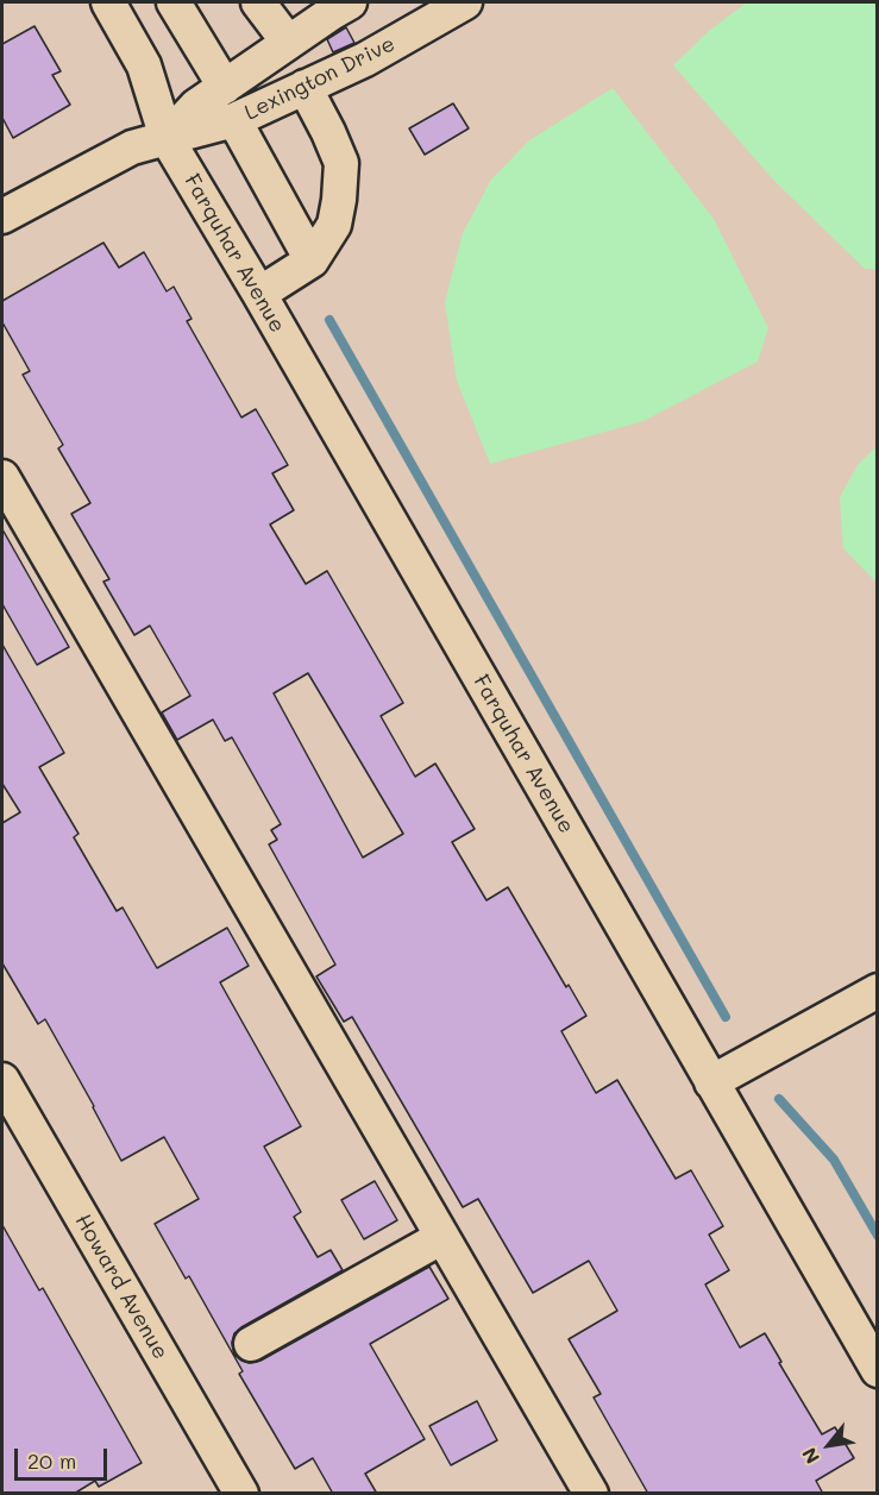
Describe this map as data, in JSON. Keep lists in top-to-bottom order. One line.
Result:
{"streets":{"street":["Lexington Drive","Farquhar Avenue","Howard Avenue"]},"crossings":[["Lexington Drive","Farquhar Avenue"]],"scale_bar":"20 m","north":"bottom left"}
